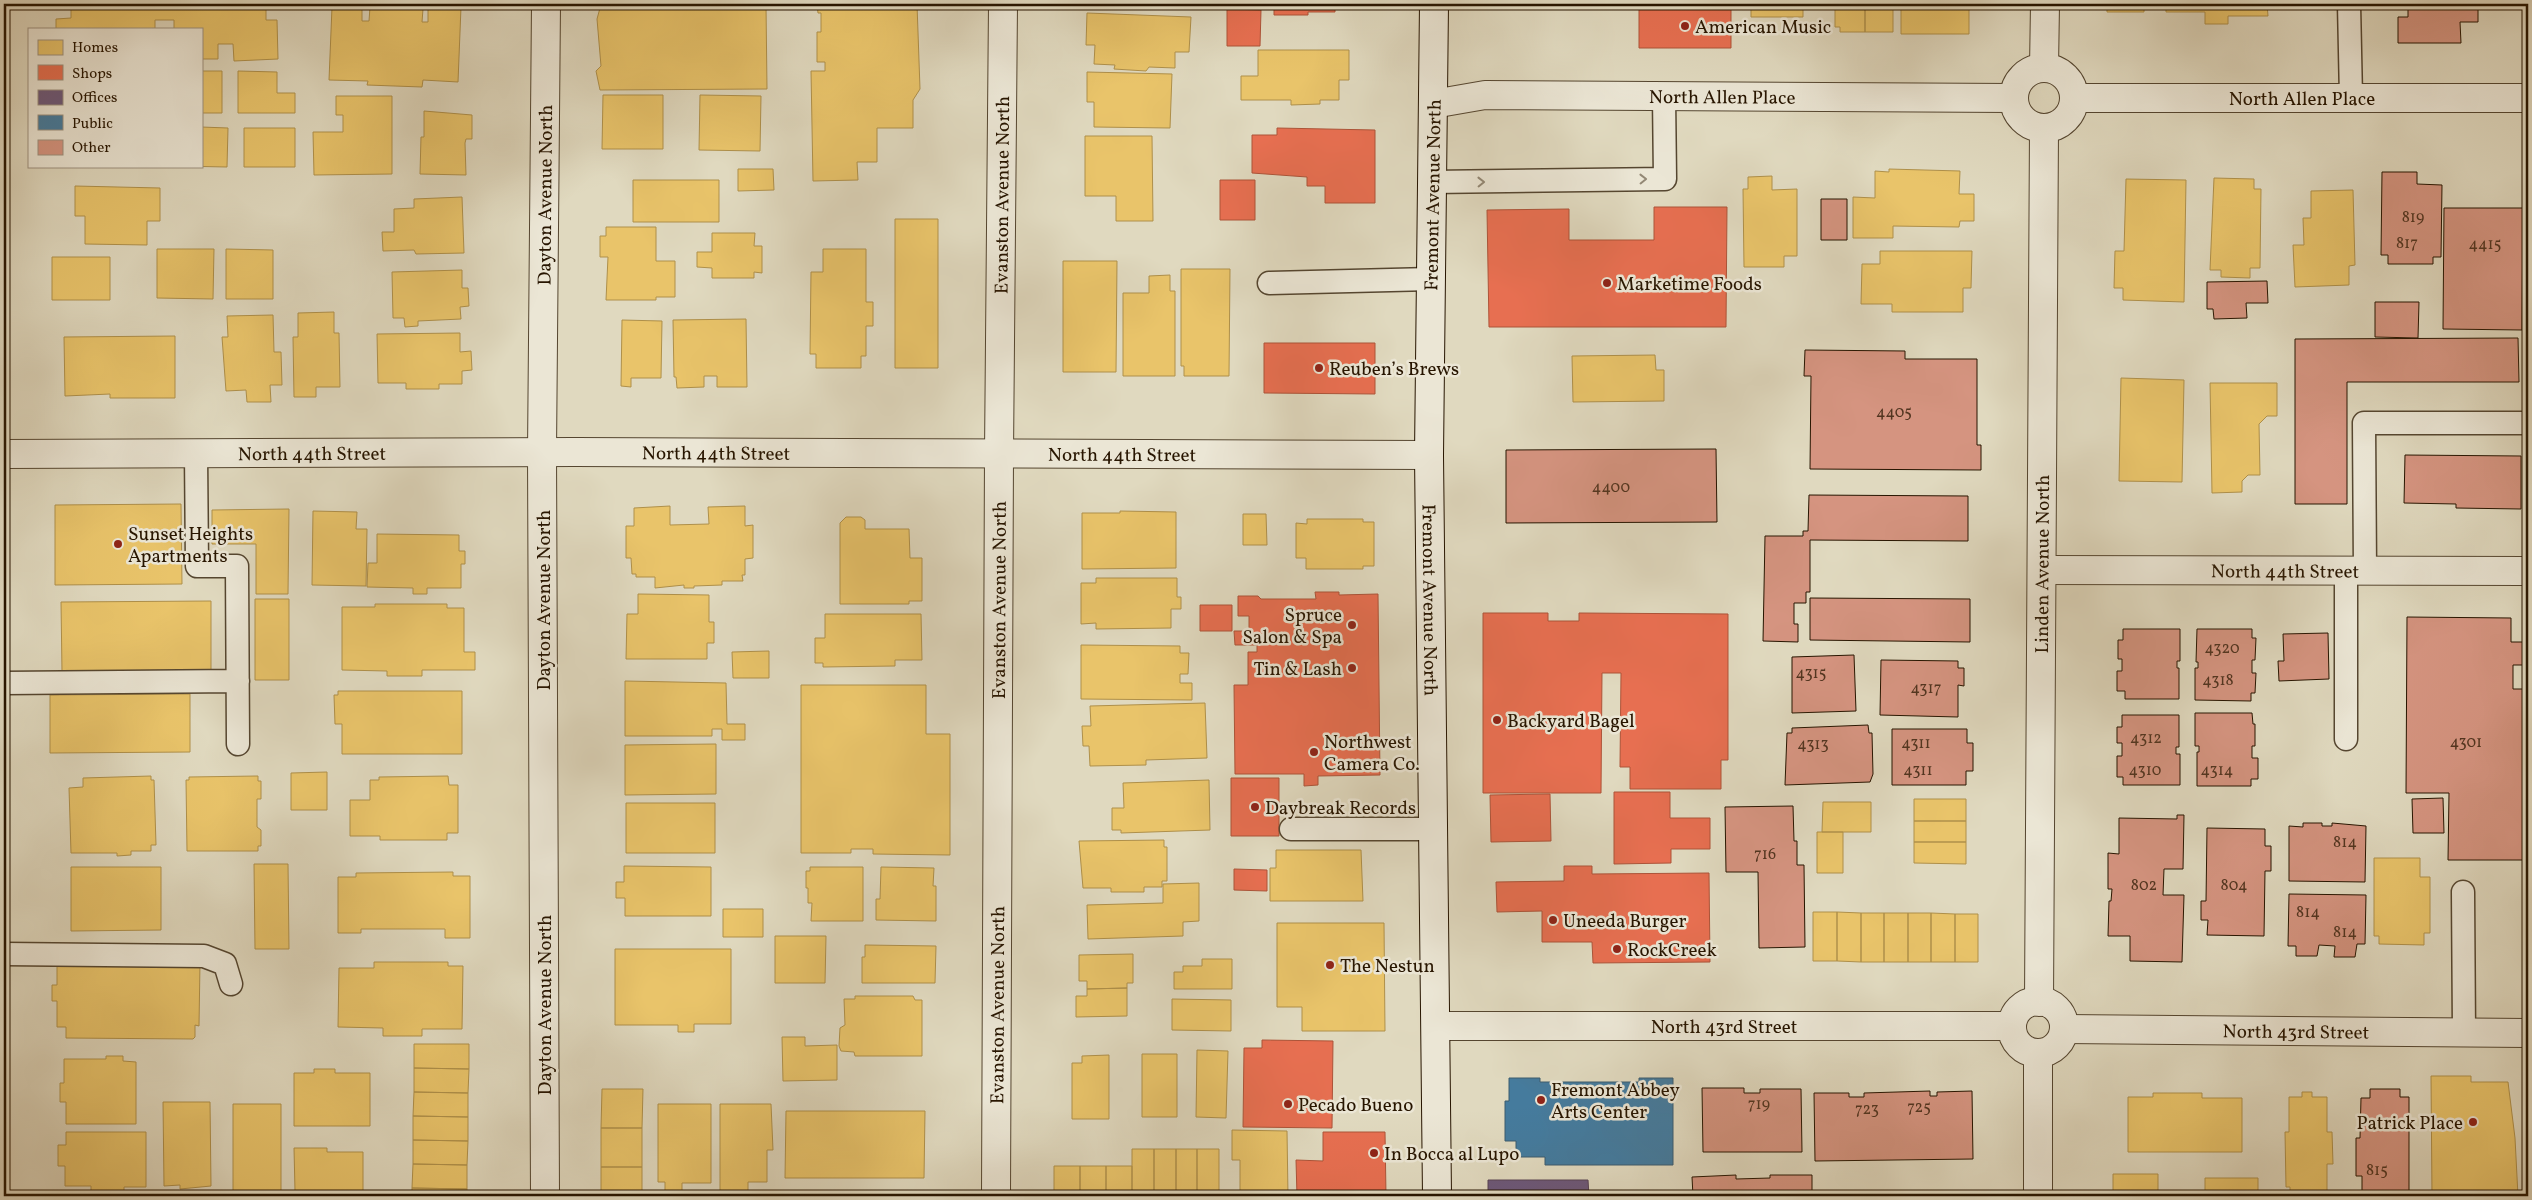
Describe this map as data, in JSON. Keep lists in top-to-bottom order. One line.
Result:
{"streets":{"street":["North Allen Place","Dayton Avenue North","Evanston Avenue North","Fremont Avenue North","North 44th Street","Linden Avenue North","North 43rd Street"]},"crossings":[["North Allen Place","Fremont Avenue North"],["North Allen Place","Linden Avenue North"],["Dayton Avenue North","North 44th Street"],["Evanston Avenue North","North 44th Street"],["Fremont Avenue North","North 44th Street"],["Fremont Avenue North","North 43rd Street"],["North 44th Street","Linden Avenue North"],["Linden Avenue North","North 43rd Street"]],"places":["American Music","Marketime Foods","Reuben’s Brews","Sunset Heights Apartments","Spruce Salon & Spa","Tin & Lash","Backyard Bagel","Northwest Camera Co.","Daybreak Records","Uneeda Burger","RockCreek","The Nestun","Fremont Abbey Arts Center","Pecado Bueno","Patrick Place","In Bocca al Lupo"],"house_numbers":["819","817","4415","4405","4400","4320","4315","4318","4317","4312","4301","4311","4313","4311","4310","4314","814","716","802","804","814","814","719","725","723","815"],"legend":["Homes","Shops","Offices","Public","Other"]}
